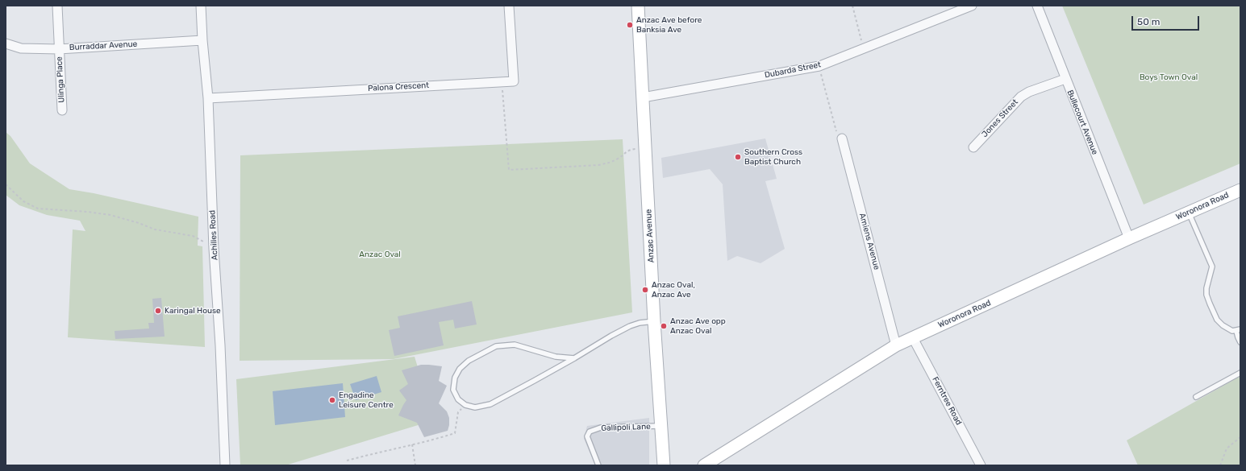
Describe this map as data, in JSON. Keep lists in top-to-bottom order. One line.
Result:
{"streets":{"street":["Burraddar Avenue","Dubarda Street","Ulinga Place","Palona Crescent","Jones Street","Bullecourt Avenue","Woronora Road","Achilles Road","Anzac Avenue","Amiens Avenue","Ferntree Road"],"lane":["Gallipoli Lane"]},"crossings":[["Burraddar Avenue","Ulinga Place"],["Burraddar Avenue","Achilles Road"],["Dubarda Street","Anzac Avenue"],["Palona Crescent","Achilles Road"],["Jones Street","Bullecourt Avenue"],["Bullecourt Avenue","Woronora Road"],["Woronora Road","Amiens Avenue"],["Woronora Road","Ferntree Road"],["Anzac Avenue","Gallipoli Lane"]],"parks":["Boys Town Oval","Anzac Oval"],"places":["Anzac Ave before Banksia Ave","Southern Cross Baptist Church","Anzac Oval, Anzac Ave","Karingal House","Anzac Ave opp Anzac Oval","Engadine Leisure Centre"],"scale_bar":"50 m"}
